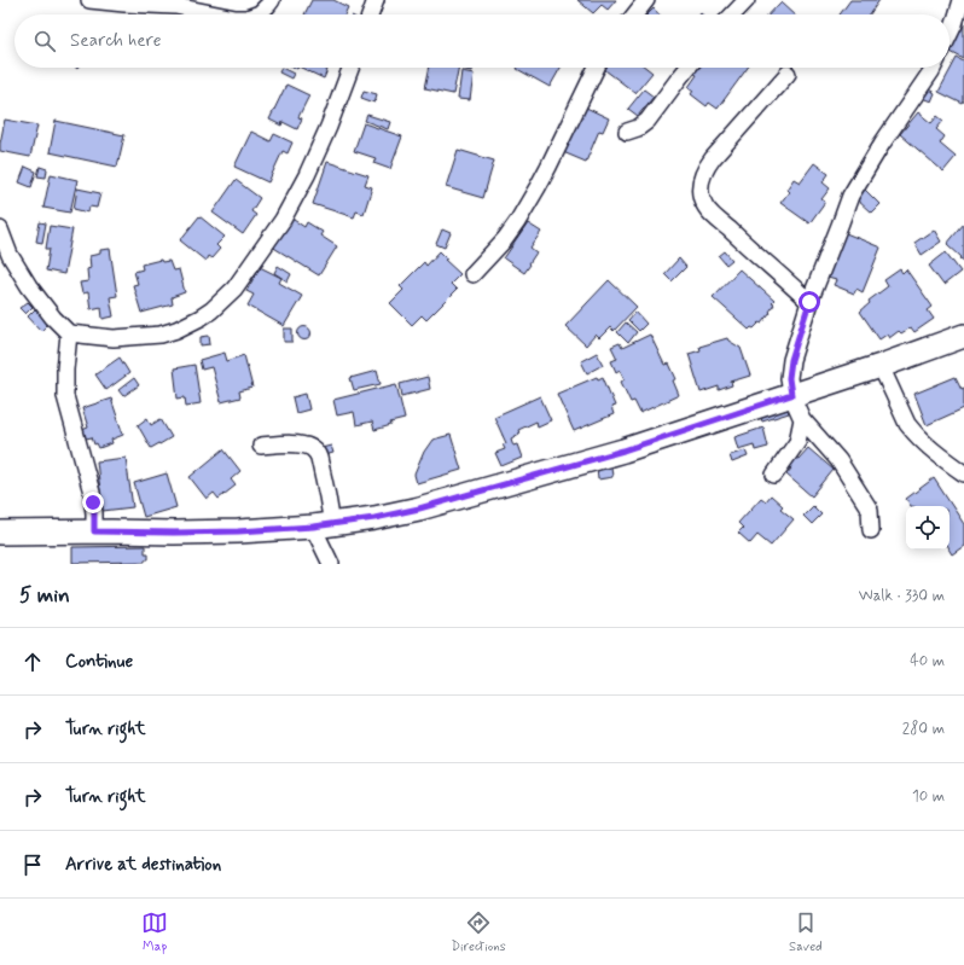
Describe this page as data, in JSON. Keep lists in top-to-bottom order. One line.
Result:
{"page":{"search":"Search here","heading":["5 min","Walk · 330 m"],"list":[["Continue","40 m"],["Turn right","280 m"],["Turn right","10 m"],"Arrive at destination"],"nav":["Map","Directions","Saved"]}}
